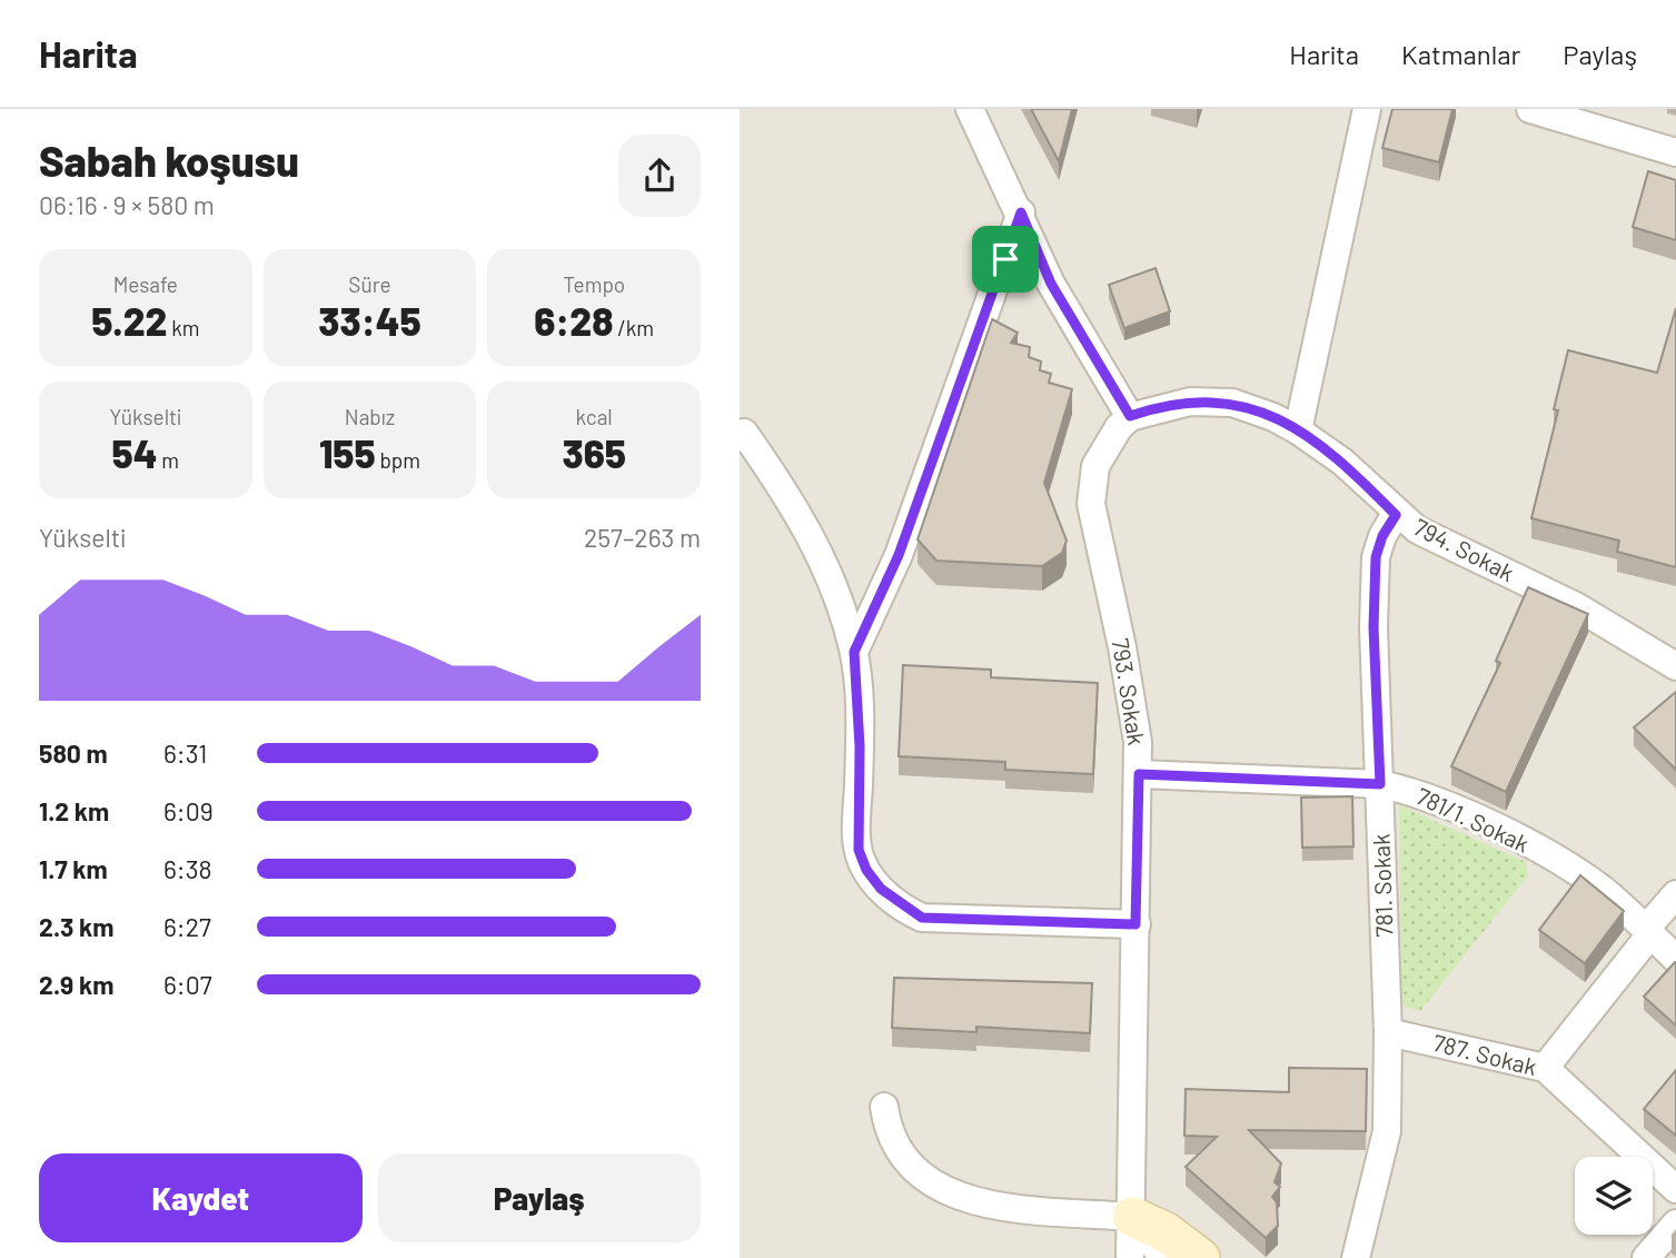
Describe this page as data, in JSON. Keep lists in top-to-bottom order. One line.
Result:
{"streets":{"street":["794. Sokak","793. Sokak","781/1. Sokak","781. Sokak","787. Sokak"]},"crossings":[["794. Sokak","793. Sokak"],["794. Sokak","781. Sokak"],["793. Sokak","781/1. Sokak"],["781/1. Sokak","781. Sokak"],["781. Sokak","787. Sokak"]],"page":{"header":"Harita","nav":["Harita","Katmanlar","Paylaş"],"heading":["Sabah koşusu","06:16 · 9 × 580 m"],"stats":[["Mesafe","5.22 km"],["Süre","33:45"],["Tempo","6:28 /km"],["Yükselti","54 m"],["Nabız","155 bpm"],["kcal","365"]],"chart":["Yükselti","257–263 m"],"list":[{"name":"580 m","note":"6:31"},{"name":"1.2 km","note":"6:09"},{"name":"1.7 km","note":"6:38"},{"name":"2.3 km","note":"6:27"},{"name":"2.9 km","note":"6:07"}],"buttons":["Kaydet","Paylaş"]}}
